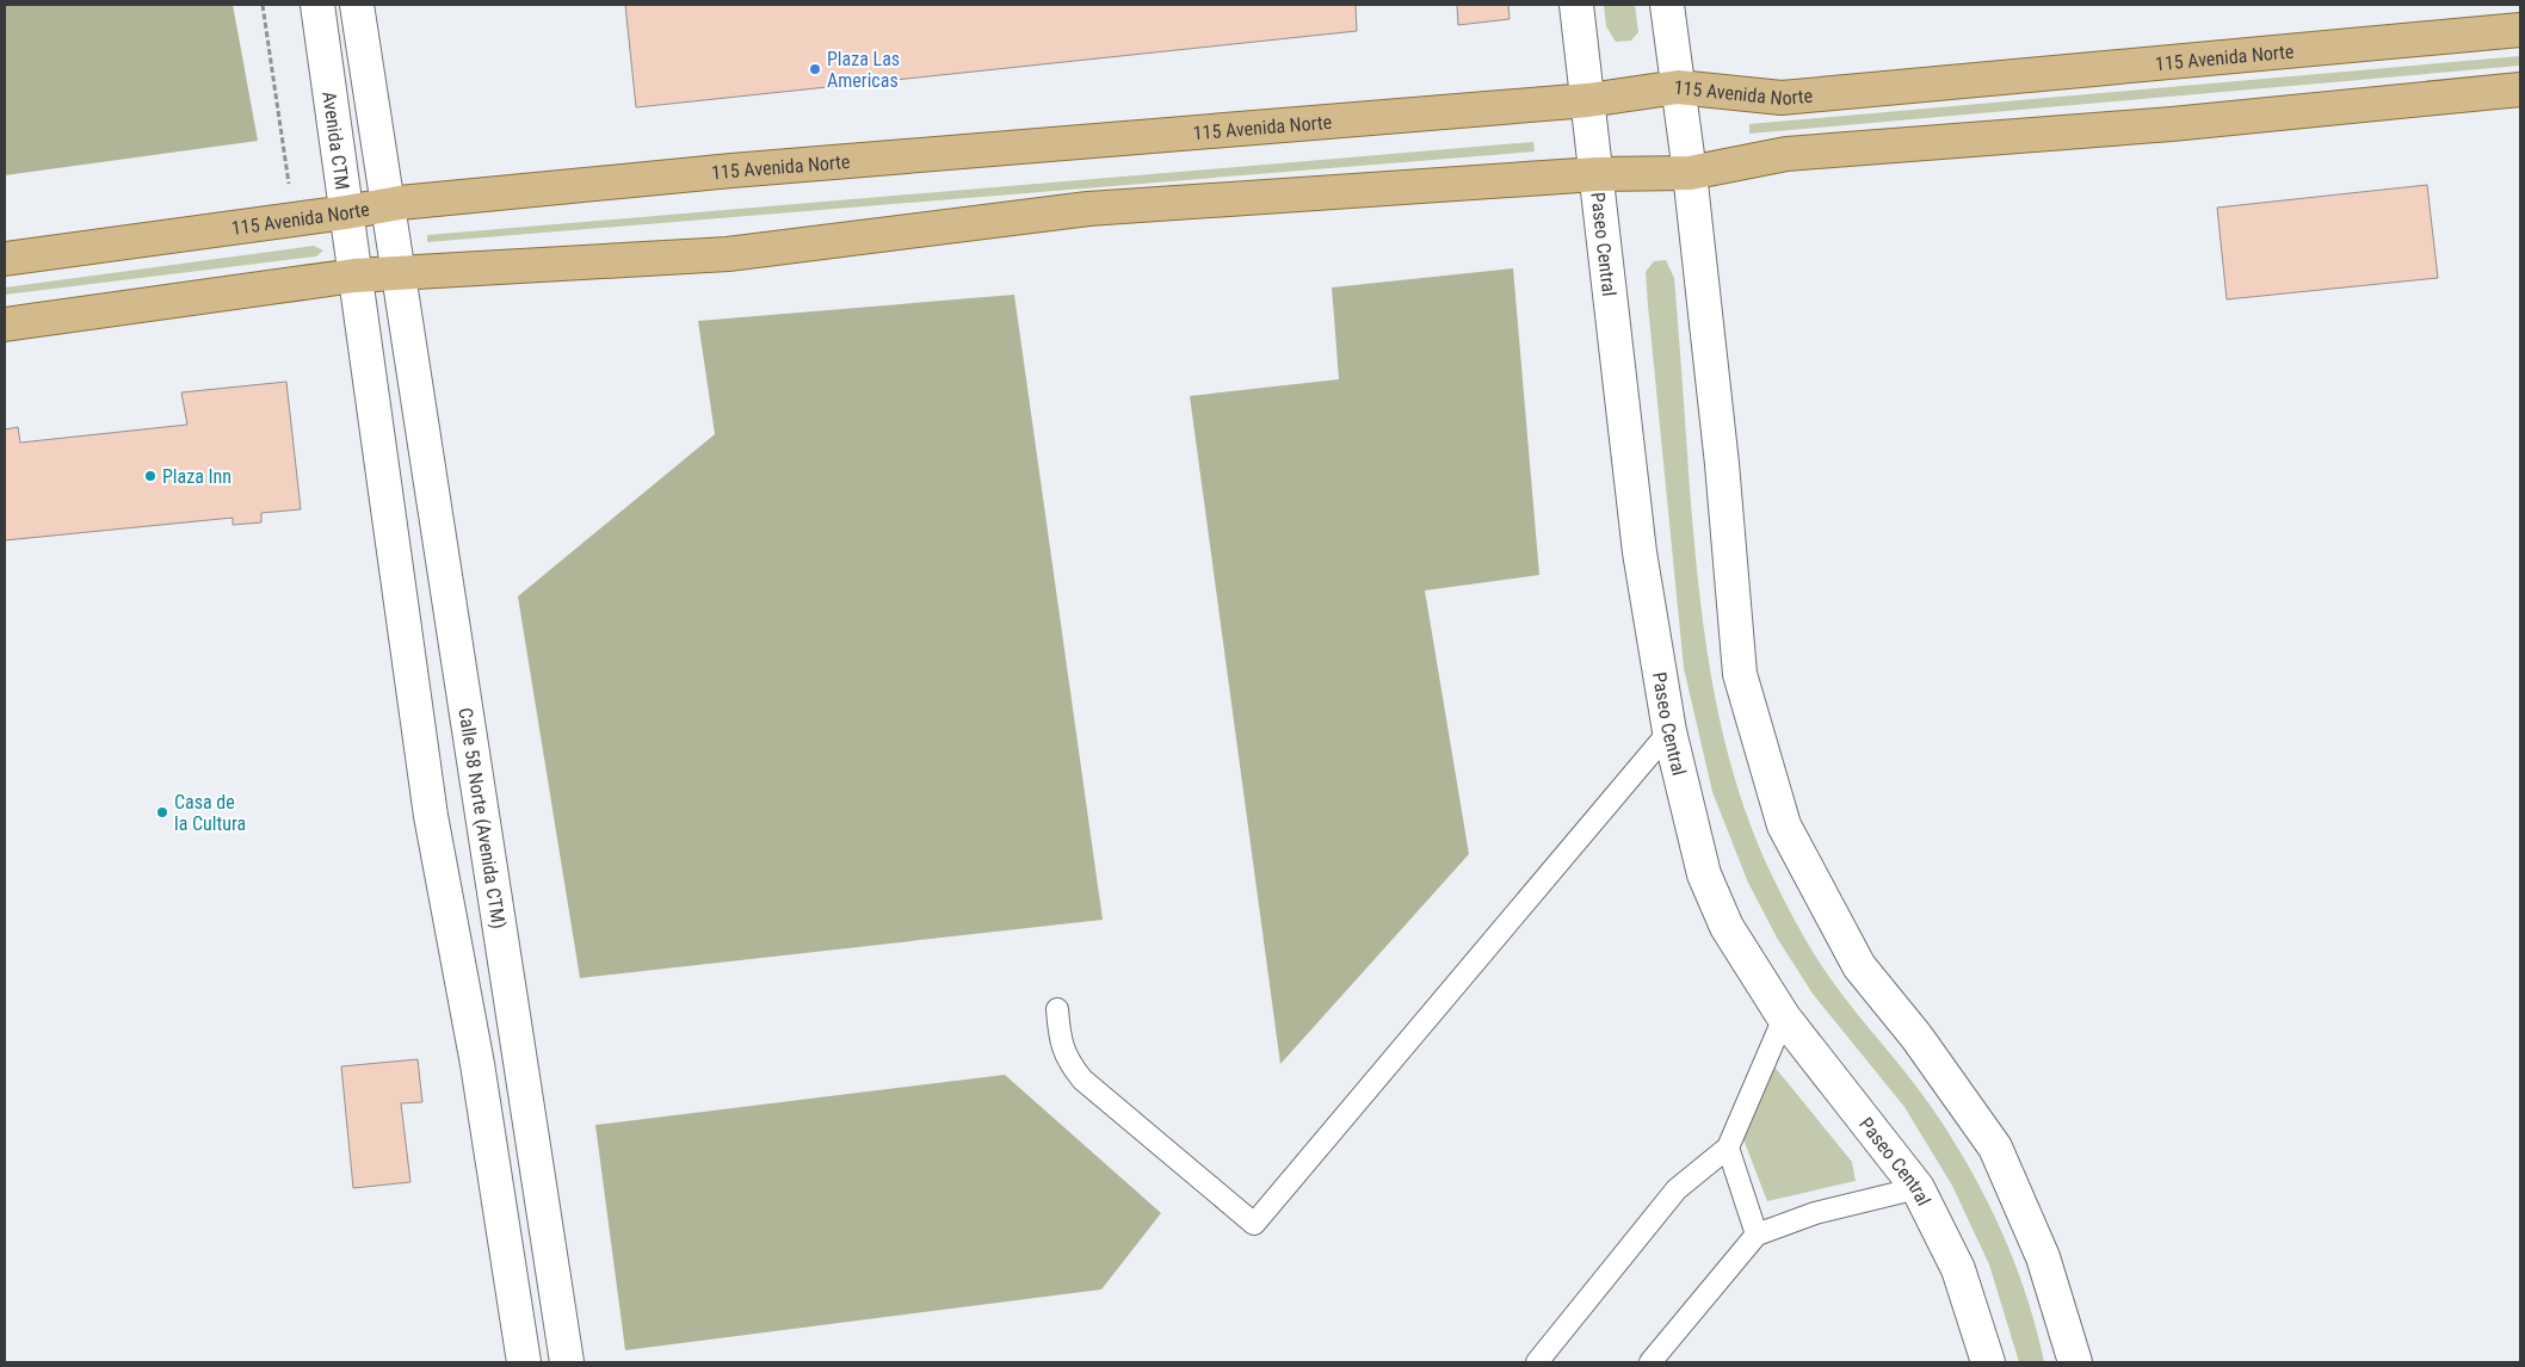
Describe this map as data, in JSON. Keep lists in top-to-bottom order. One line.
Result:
{"streets":{"main road":["115 Avenida Norte","Avenida CTM","Paseo Central","Calle 58 Norte (Avenida CTM)"]},"crossings":[["115 Avenida Norte","Avenida CTM"],["115 Avenida Norte","Paseo Central"],["Avenida CTM","Calle 58 Norte (Avenida CTM)"]],"places":["Plaza Las Americas","Plaza Inn","Casa de la Cultura"]}
